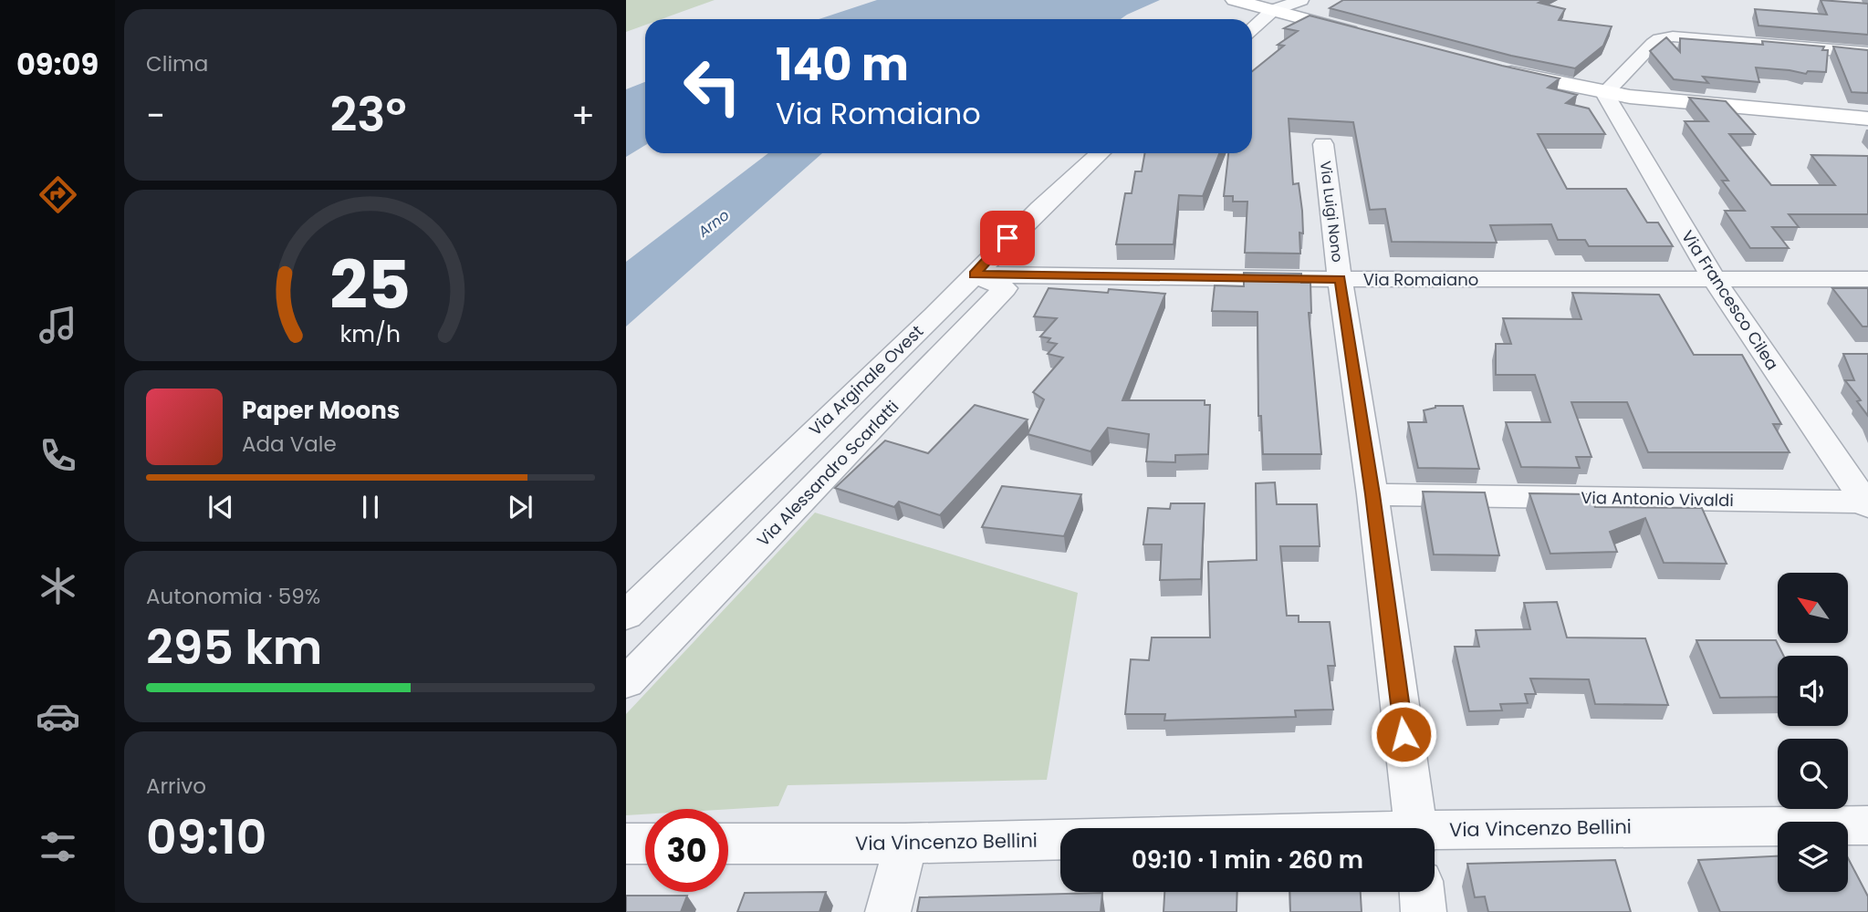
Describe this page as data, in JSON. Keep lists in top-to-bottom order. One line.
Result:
{"streets":{"street":["Via Luigi Nono","Via Romaiano","Via Francesco Cilea","Via Arginale Ovest","Via Alessandro Scarlatti","Via Antonio Vivaldi","Via Vincenzo Bellini"]},"crossings":[["Via Luigi Nono","Via Romaiano"],["Via Luigi Nono","Via Antonio Vivaldi"],["Via Romaiano","Via Francesco Cilea"],["Via Romaiano","Via Arginale Ovest"],["Via Romaiano","Via Alessandro Scarlatti"],["Via Francesco Cilea","Via Antonio Vivaldi"],["Via Arginale Ovest","Via Alessandro Scarlatti"]],"water":["Arno"],"north":"top left","page":{"tabs":"09:09","tile":["Clima",["Autonomia · 59%","295 km"],["Arrivo","09:10"]],"turn":["140 m","Via Romaiano"],"heat":["−","23°","+"],"song":["Paper Moons","Ada Vale"],"limit":"30","trip":"09:10 · 1 min · 260 m","gauge":["25","km/h"]}}
